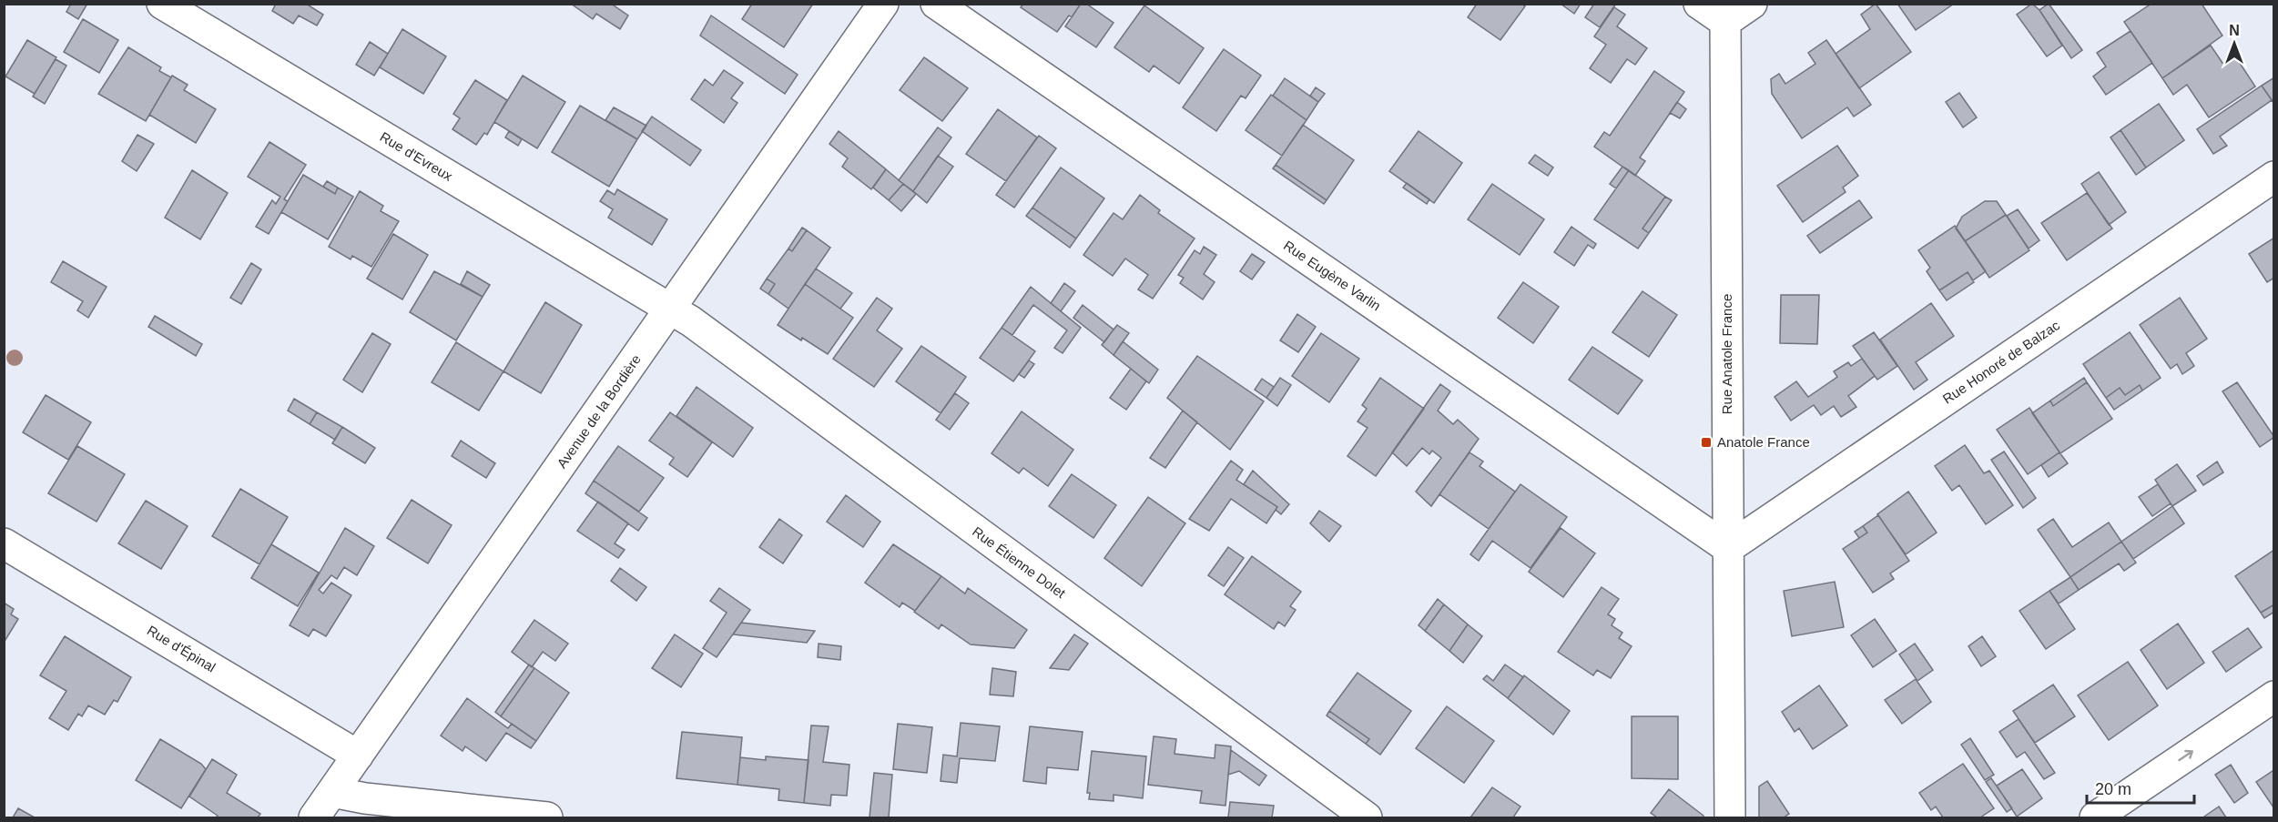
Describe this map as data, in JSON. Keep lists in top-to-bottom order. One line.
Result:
{"streets":{"street":["Rue d'Evreux","Rue Eugène Varlin","Rue Anatole France","Rue Honoré de Balzac","Avenue de la Bordière","Rue Étienne Dolet","Rue d'Épinal"]},"crossings":[["Rue d'Evreux","Avenue de la Bordière"],["Rue d'Evreux","Rue Étienne Dolet"],["Rue Eugène Varlin","Rue Anatole France"],["Rue Eugène Varlin","Rue Honoré de Balzac"],["Rue Anatole France","Rue Honoré de Balzac"],["Avenue de la Bordière","Rue Étienne Dolet"],["Avenue de la Bordière","Rue d'Épinal"]],"places":{"transit":["Anatole France"]},"scale_bar":"20 m","north":"top"}
